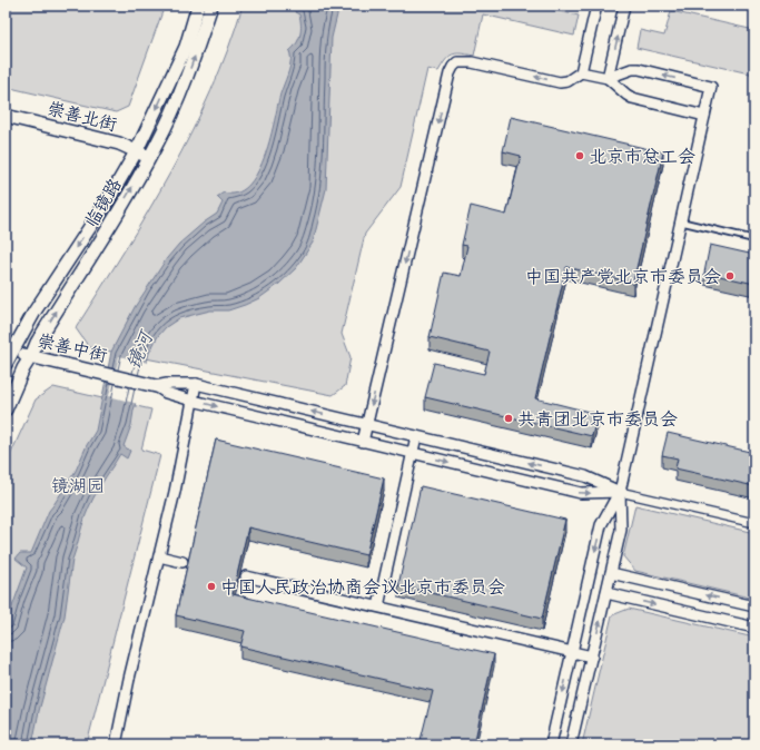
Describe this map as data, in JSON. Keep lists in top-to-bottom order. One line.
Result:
{"streets":{"street":["崇善北街","临镜路","崇善中街"]},"crossings":[["崇善北街","临镜路"],["临镜路","崇善中街"]],"water":["镜河"],"parks":["镜湖园"],"places":["北京市总工会","中国共产党北京市委员会","共青团北京市委员会","中国人民政治协商会议北京市委员会"]}
